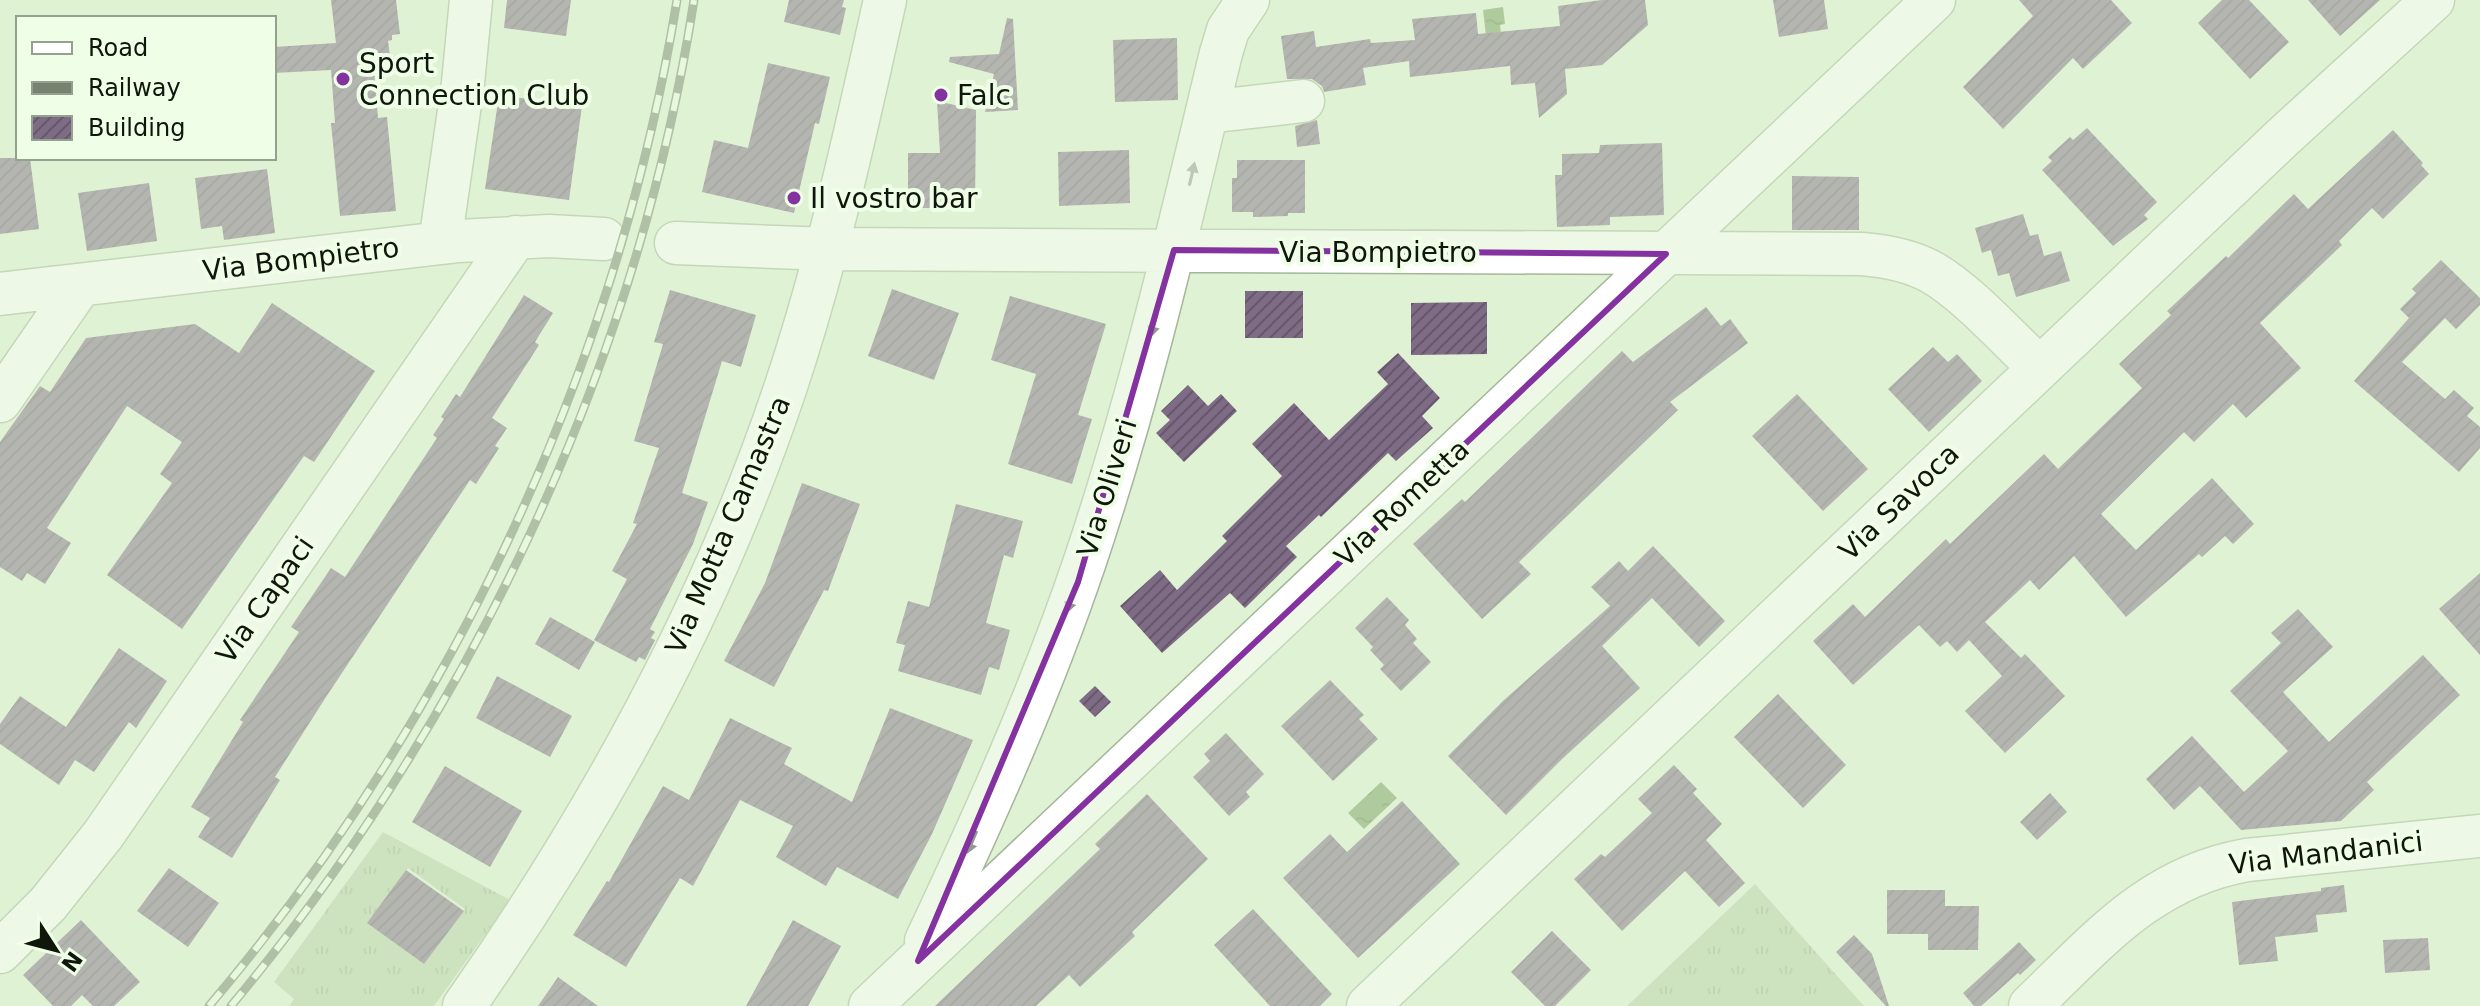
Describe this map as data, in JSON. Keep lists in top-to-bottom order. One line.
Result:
{"streets":{"street":["Via Bompietro","Via Oliveri","Via Savoca","Via Rometta","Via Motta Camastra","Via Capaci","Via Mandanici"]},"crossings":[["Via Bompietro","Via Oliveri"],["Via Bompietro","Via Savoca"],["Via Bompietro","Via Rometta"],["Via Bompietro","Via Motta Camastra"],["Via Bompietro","Via Capaci"],["Via Oliveri","Via Rometta"]],"places":["Sport Connection Club","Falc","Il vostro bar"],"legend":["Road","Railway","Building"],"north":"bottom right"}
